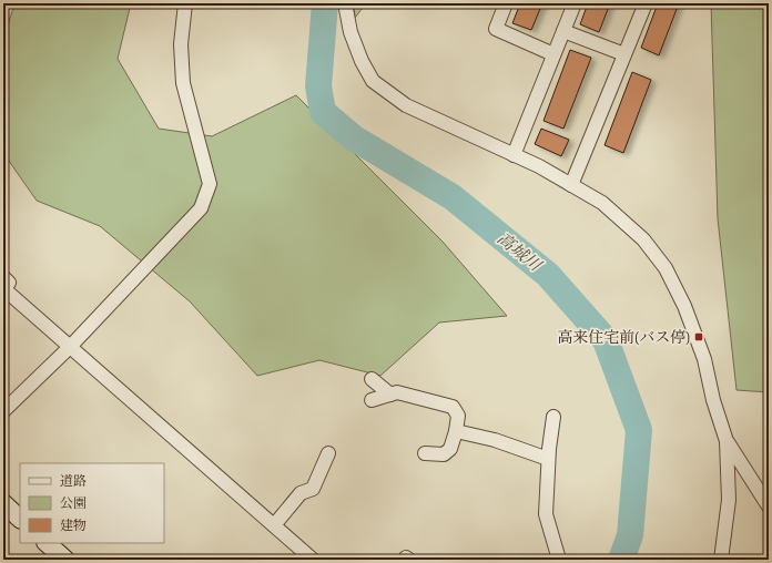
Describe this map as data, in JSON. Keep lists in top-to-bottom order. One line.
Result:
{"water":["高城川"],"places":{"transit":["高来住宅前(バス停)"]},"legend":["道路","公園","建物"]}
